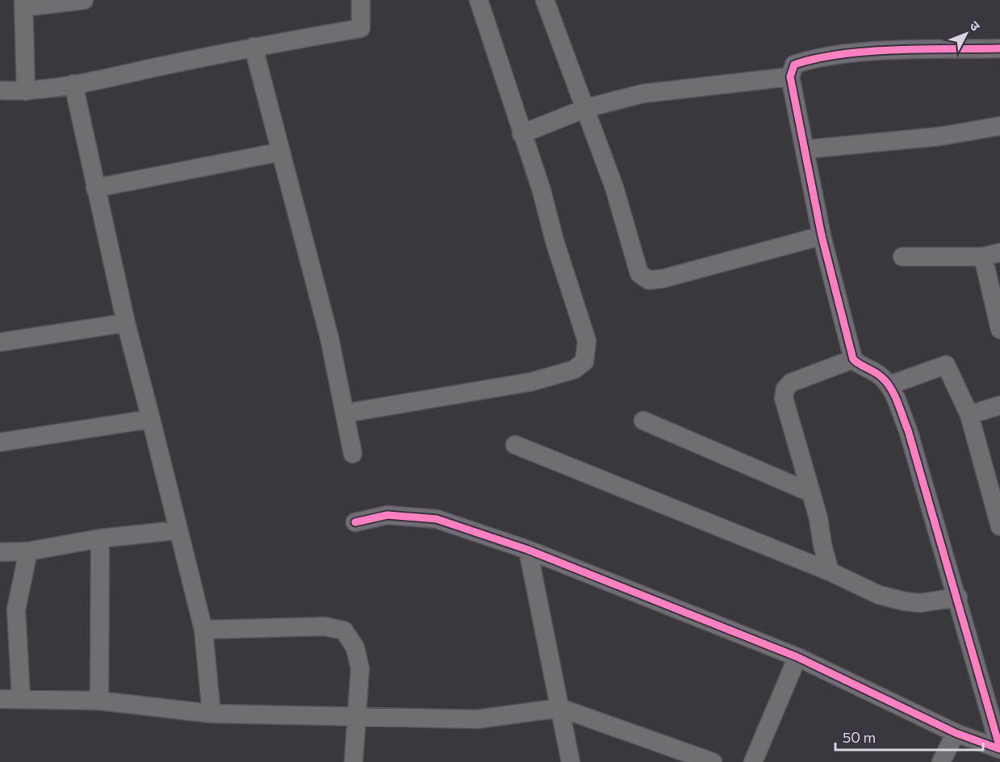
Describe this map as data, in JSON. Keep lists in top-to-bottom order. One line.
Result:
{"scale_bar":"50 m","north":"top right"}
